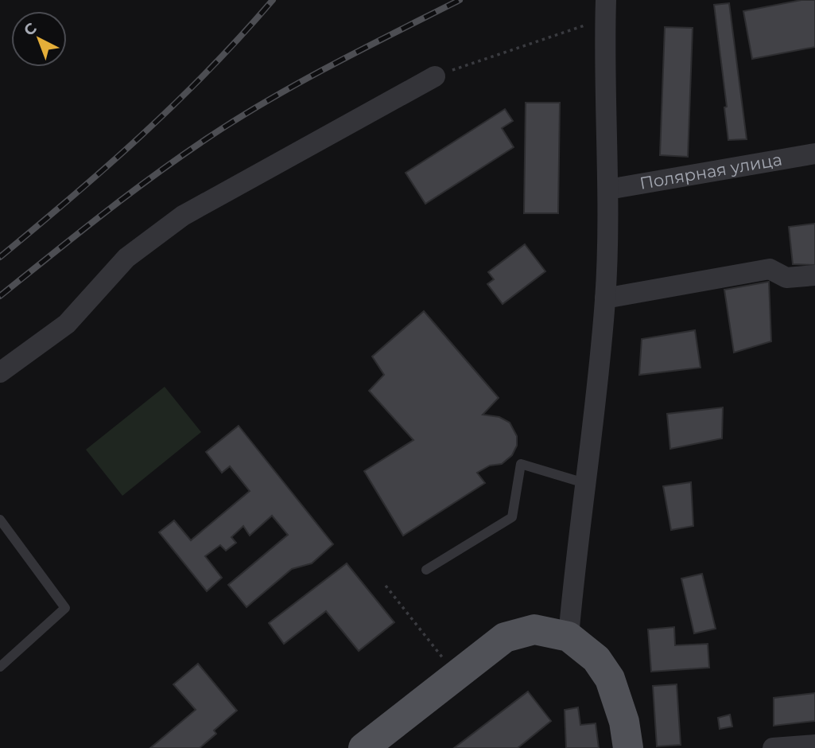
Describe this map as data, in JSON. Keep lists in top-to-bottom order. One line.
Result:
{"streets":{"street":["Полярная улица"]},"north":"top left"}
